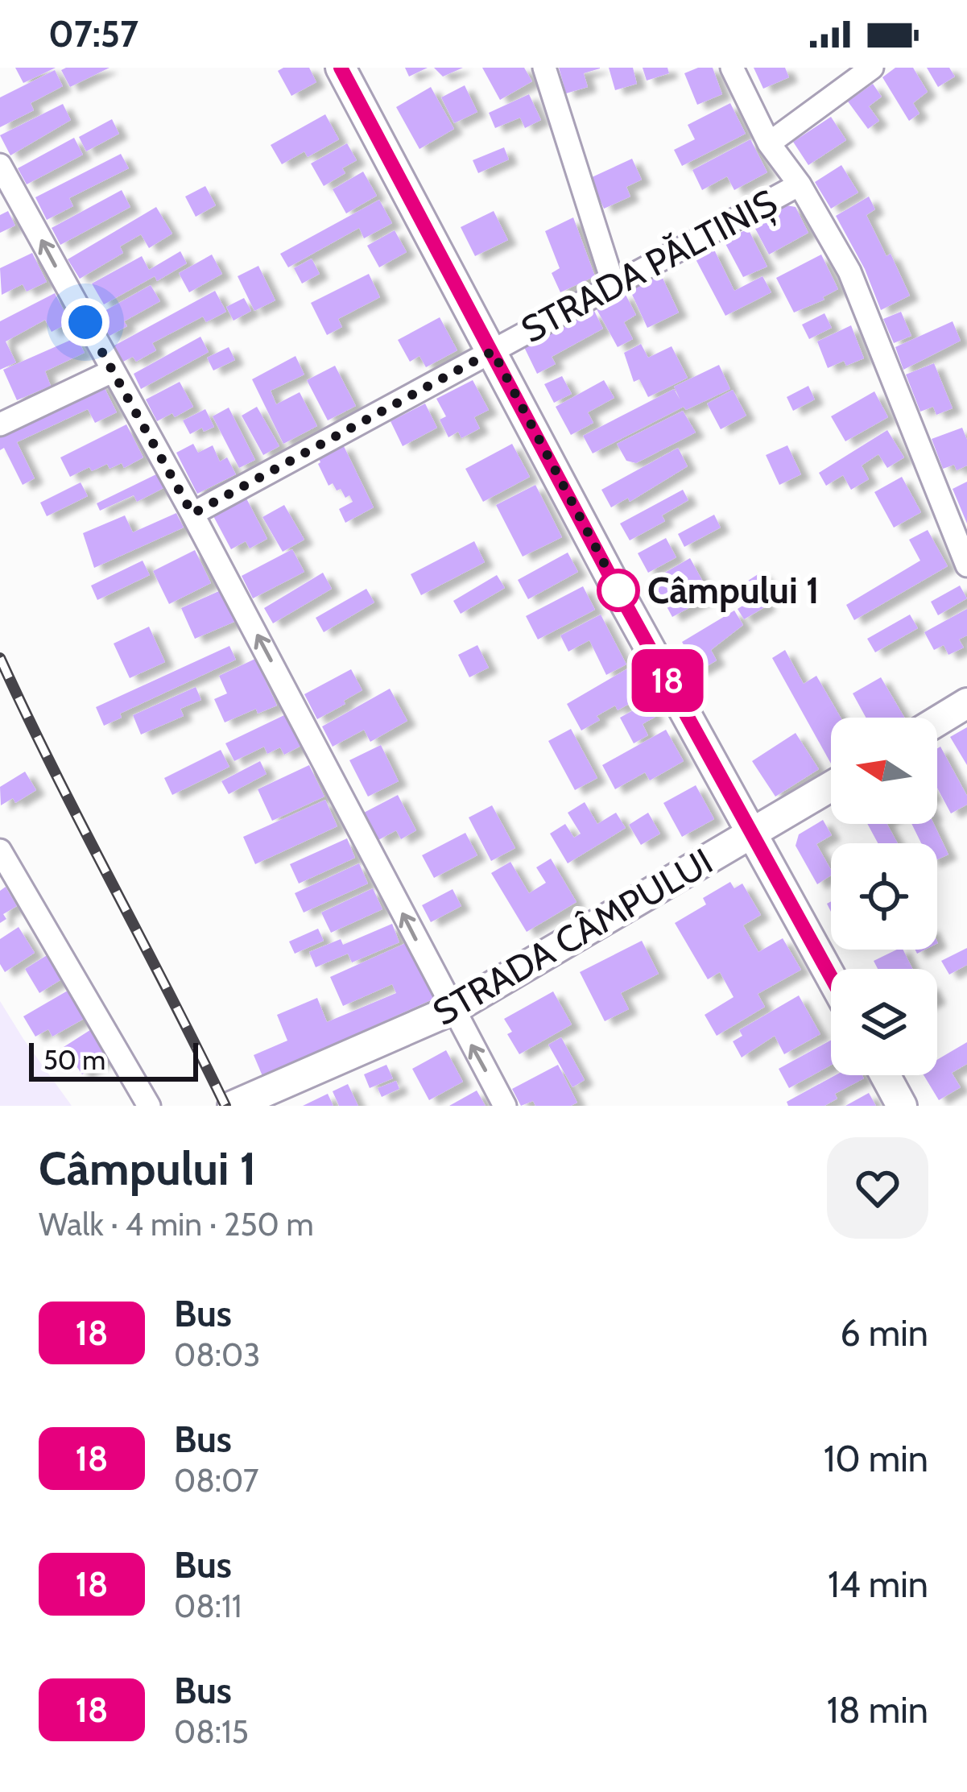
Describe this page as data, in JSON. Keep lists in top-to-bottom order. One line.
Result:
{"streets":{"street":["STRADA PĂLTINIȘ","STRADA CÂMPULUI"]},"places":["Câmpului 1"],"lines":["bus line 18"],"scale_bar":"50 m","north":"left","page":{"status":"07:57","on_map":"18","scale":"50 m","heading":["Câmpului 1","Walk · 4 min · 250 m"],"list":[{"mark":"18","name":"Bus","note":"08:03","value":"6 min"},{"mark":"18","name":"Bus","note":"08:07","value":"10 min"},{"mark":"18","name":"Bus","note":"08:11","value":"14 min"},{"mark":"18","name":"Bus","note":"08:15","value":"18 min"}]}}
